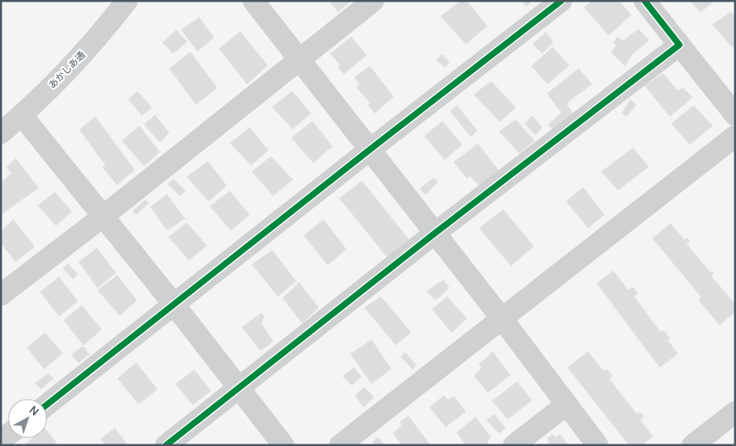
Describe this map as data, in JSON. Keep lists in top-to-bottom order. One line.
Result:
{"streets":{"street":["あかしあ通"]},"north":"top right"}
